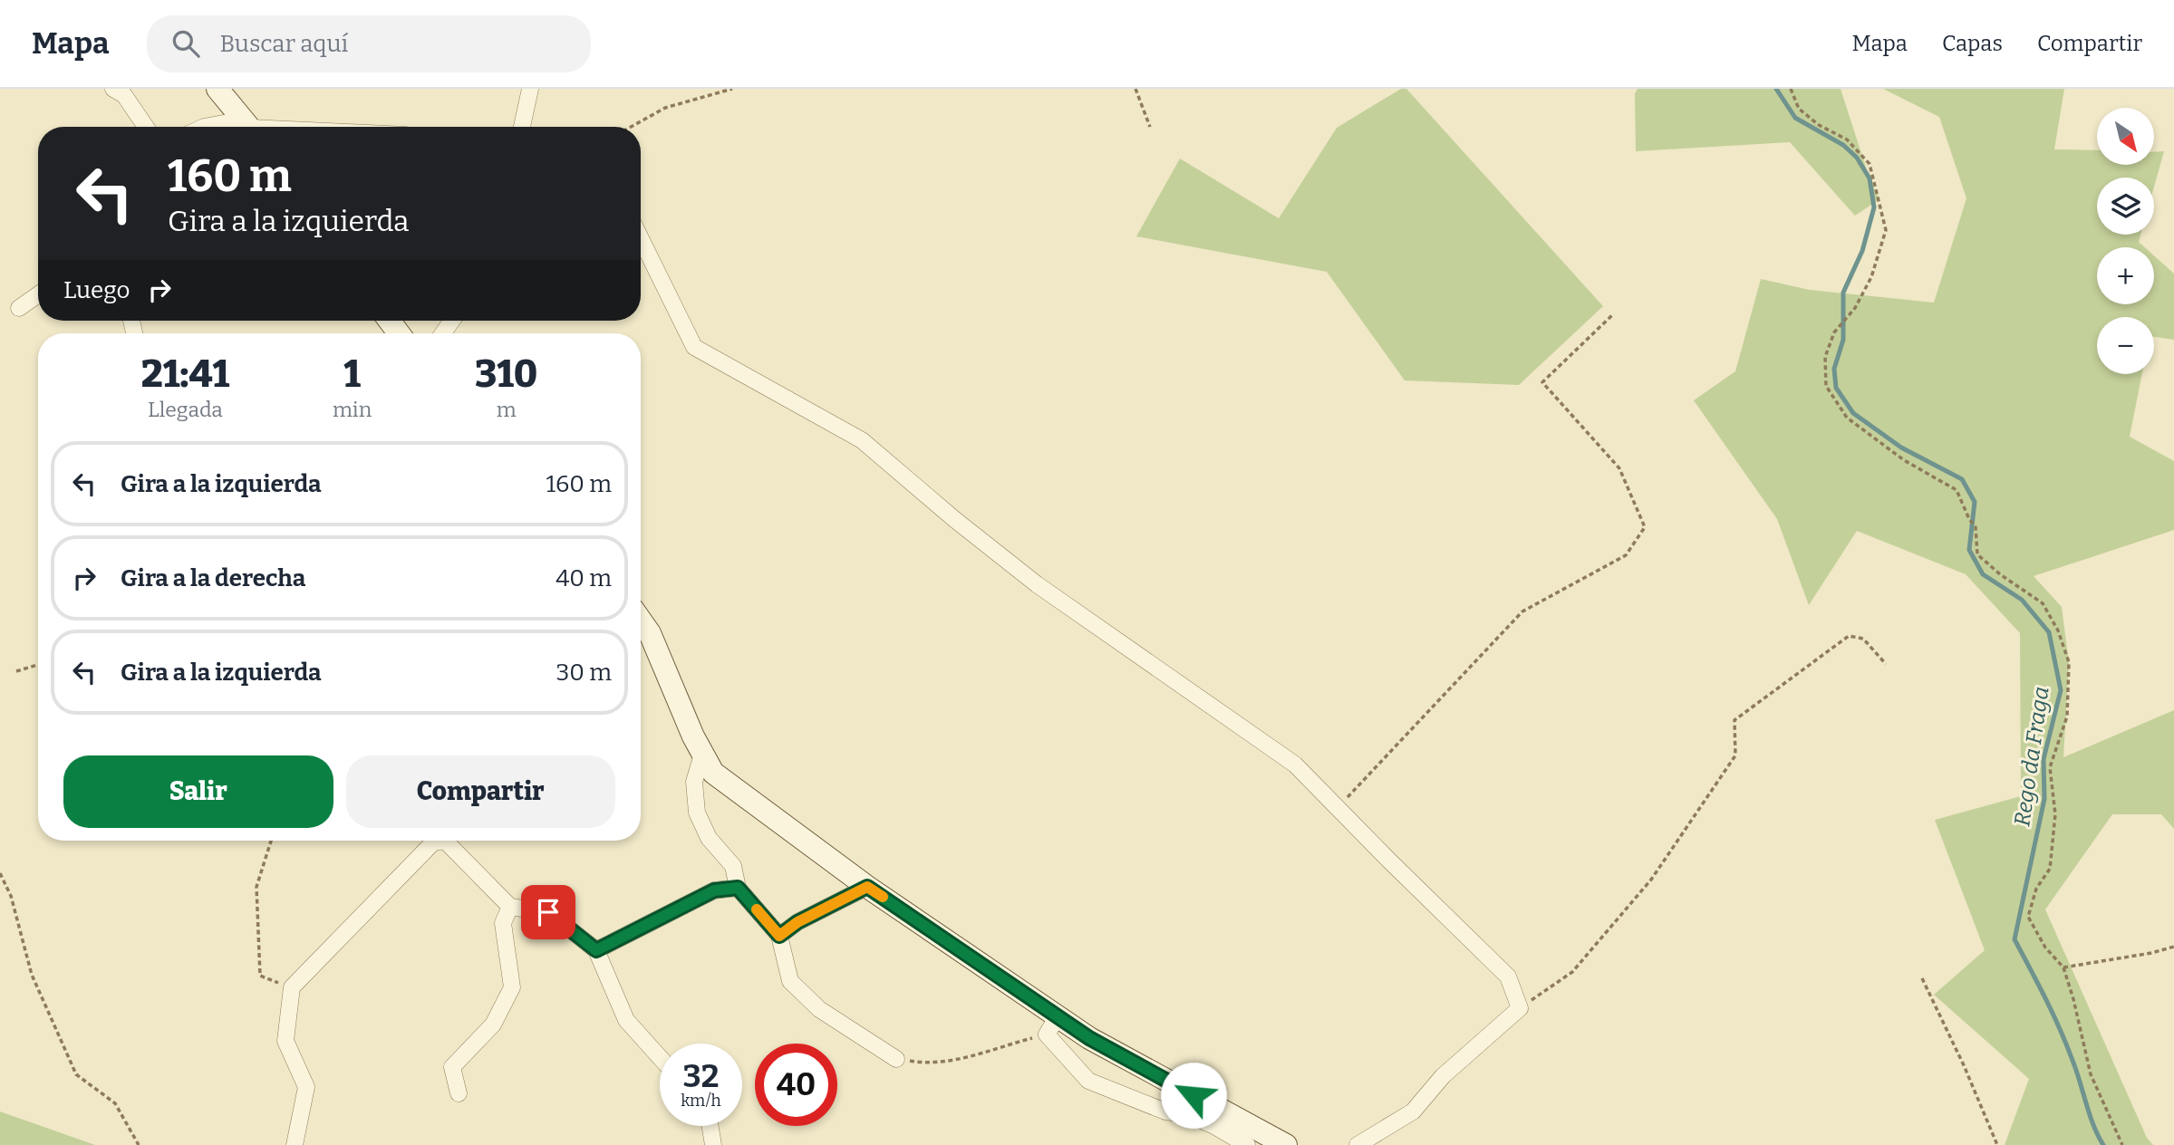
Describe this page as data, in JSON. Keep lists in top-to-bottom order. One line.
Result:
{"water":["Rego da Fraga"],"north":"bottom right","page":{"header":"Mapa","search":"Buscar aquí","nav":["Mapa","Capas","Compartir"],"map_buttons":["+","−"],"turn":["160 m","Gira a la izquierda"],"then":"Luego","eta":["21:41","Llegada","1","min","310","m"],"list":[{"name":"Gira a la izquierda","value":"160 m"},{"name":"Gira a la derecha","value":"40 m"},{"name":"Gira a la izquierda","value":"30 m"}],"buttons":["Salir","Compartir"],"speed":"32 km/h","limit":"40"}}
